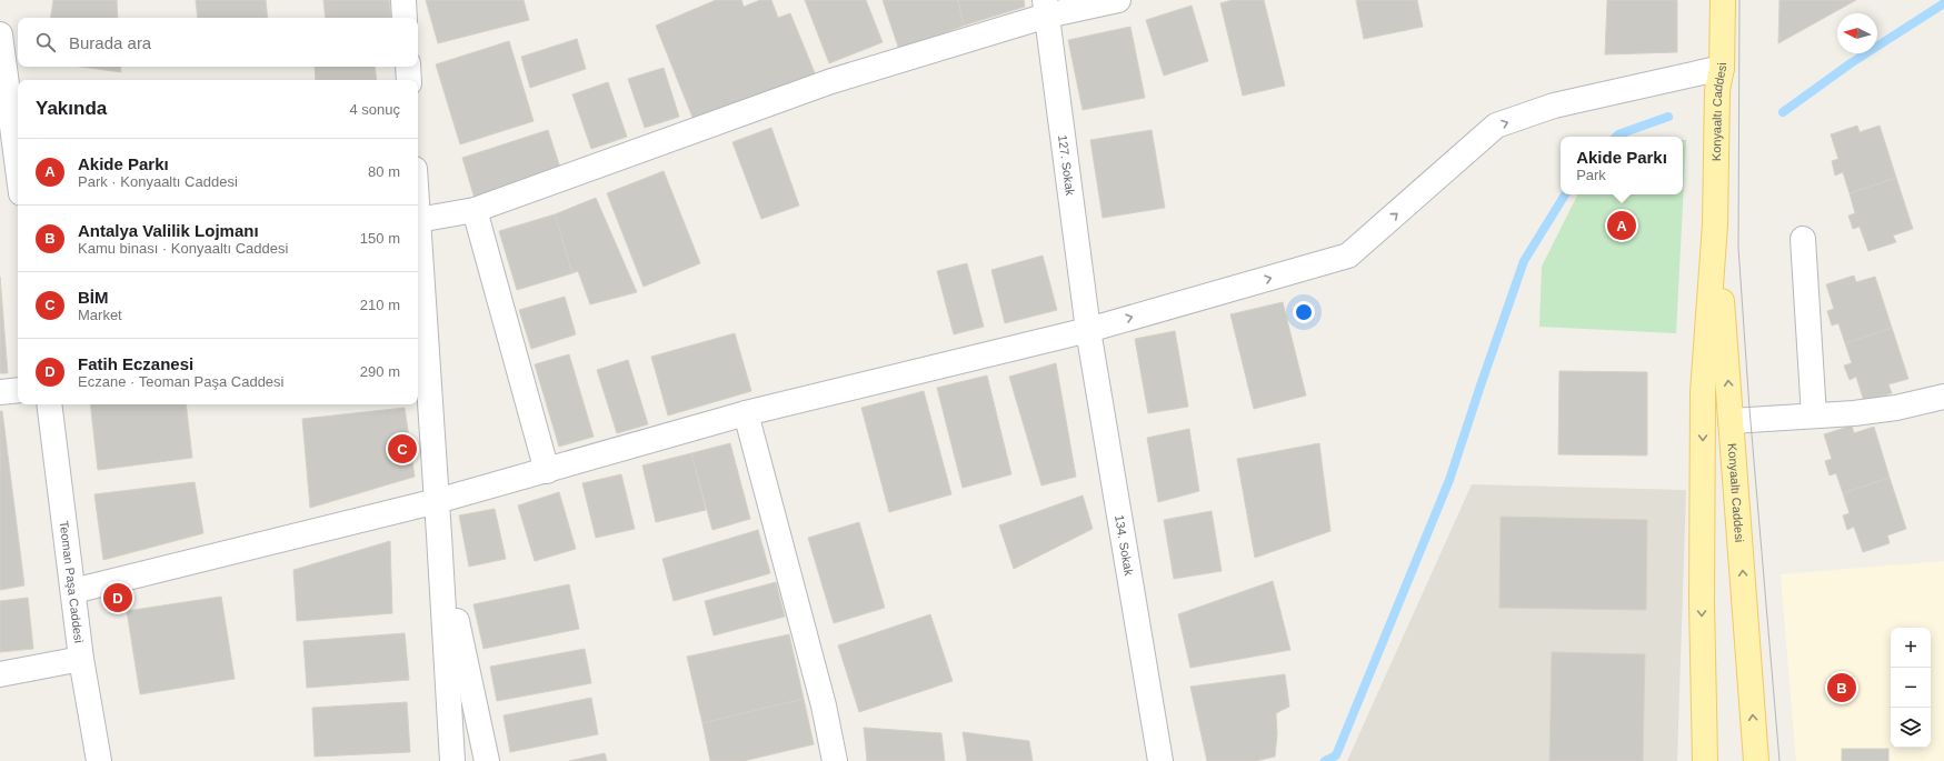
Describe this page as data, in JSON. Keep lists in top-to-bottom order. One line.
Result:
{"streets":{"main road":["Konyaaltı Caddesi"],"street":["127. Sokak","134. Sokak","Teoman Paşa Caddesi"]},"crossings":[["127. Sokak","134. Sokak"]],"north":"left","page":{"search":"Burada ara","heading":["Yakında","4 sonuç"],"popup":["Akide Parkı","Park"],"list":[{"mark":"A","name":"Akide Parkı","note":"Park · Konyaaltı Caddesi","value":"80 m"},{"mark":"B","name":"Antalya Valilik Lojmanı","note":"Kamu binası · Konyaaltı Caddesi","value":"150 m"},{"mark":"C","name":"BİM","note":"Market","value":"210 m"},{"mark":"D","name":"Fatih Eczanesi","note":"Eczane · Teoman Paşa Caddesi","value":"290 m"}],"pins":["A","C","D","B"],"map_buttons":["+","−"]}}
